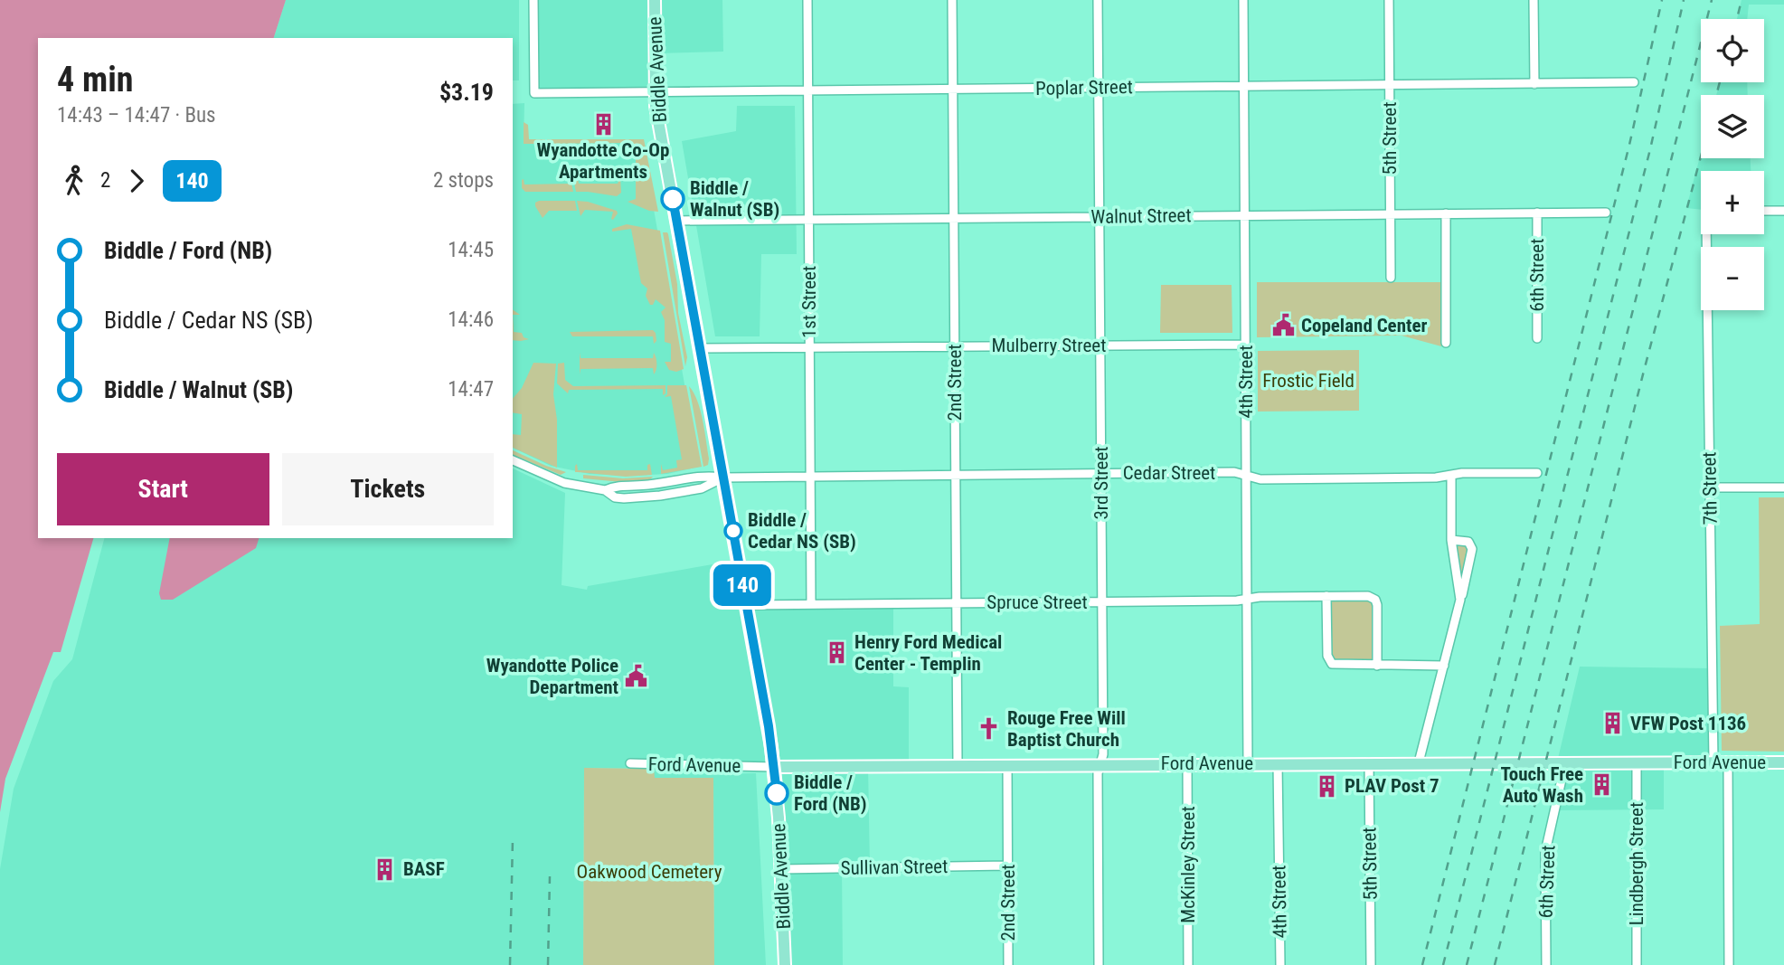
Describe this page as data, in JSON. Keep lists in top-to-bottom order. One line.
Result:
{"streets":{"main road":["Biddle Avenue","Ford Avenue"],"street":["Poplar Street","5th Street","Walnut Street","6th Street","1st Street","Mulberry Street","4th Street","2nd Street","Cedar Street","3rd Street","7th Street","Spruce Street","Lindbergh Street","McKinley Street","Sullivan Street"]},"crossings":[["Biddle Avenue","Poplar Street"],["Biddle Avenue","Walnut Street"],["Biddle Avenue","Mulberry Street"],["Biddle Avenue","Cedar Street"],["Biddle Avenue","Spruce Street"],["Biddle Avenue","Ford Avenue"],["Biddle Avenue","Sullivan Street"],["Poplar Street","5th Street"],["Poplar Street","1st Street"],["Poplar Street","4th Street"],["Poplar Street","2nd Street"],["Poplar Street","3rd Street"],["5th Street","Walnut Street"],["5th Street","Ford Avenue"],["Walnut Street","6th Street"],["Walnut Street","1st Street"],["Walnut Street","4th Street"],["Walnut Street","2nd Street"],["Walnut Street","3rd Street"],["6th Street","Ford Avenue"],["1st Street","Mulberry Street"],["1st Street","Cedar Street"],["1st Street","Spruce Street"],["Mulberry Street","4th Street"],["Mulberry Street","2nd Street"],["Mulberry Street","3rd Street"],["4th Street","Cedar Street"],["4th Street","Spruce Street"],["4th Street","Ford Avenue"],["2nd Street","Cedar Street"],["2nd Street","Spruce Street"],["2nd Street","Ford Avenue"],["2nd Street","Sullivan Street"],["Cedar Street","3rd Street"],["3rd Street","Spruce Street"],["3rd Street","Ford Avenue"],["7th Street","Ford Avenue"],["Ford Avenue","Lindbergh Street"],["Ford Avenue","McKinley Street"]],"parks":["Frostic Field","Oakwood Cemetery"],"places":{"building":["Wyandotte Co-Op Apartments","Henry Ford Medical Center - Templin","VFW Post 1136","Touch Free Auto Wash","PLAV Post 7","BASF"],"other":["Biddle / Walnut (SB)","Biddle / Cedar NS (SB)","Biddle / Ford (NB)"],"public building":["Copeland Center","Wyandotte Police Department"],"church":["Rouge Free Will Baptist Church"]},"lines":["bus line 140"],"page":{"on_map":"140","map_buttons":["+","−"],"heading":["4 min","14:43 – 14:47 · Bus","$3.19"],"legs":["2","140","2 stops"],"list":[{"name":"Biddle / Ford (NB)","value":"14:45"},{"name":"Biddle / Cedar NS (SB)","value":"14:46"},{"name":"Biddle / Walnut (SB)","value":"14:47"}],"buttons":["Start","Tickets"]}}
